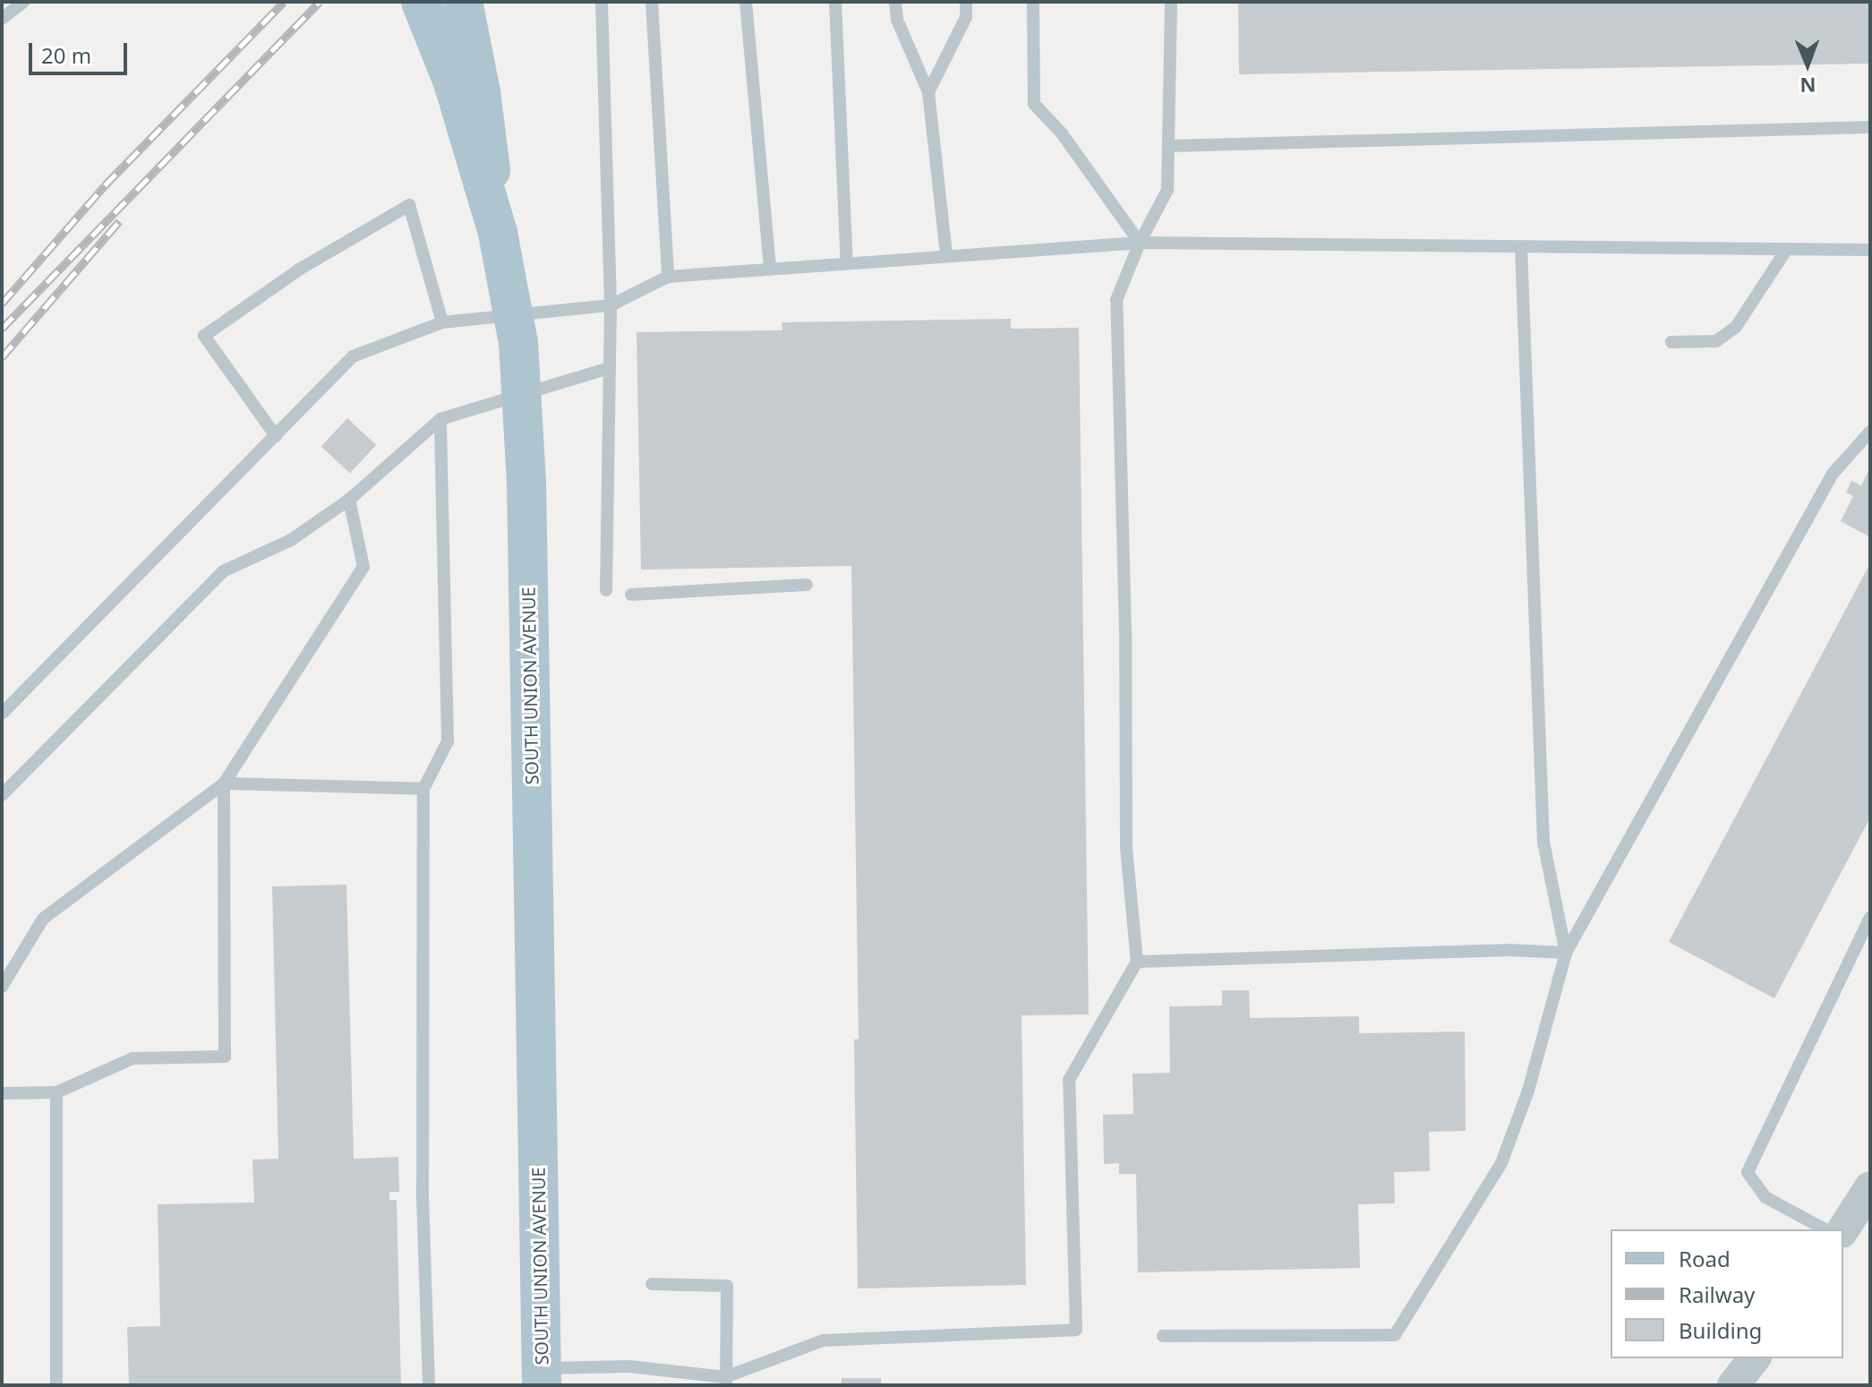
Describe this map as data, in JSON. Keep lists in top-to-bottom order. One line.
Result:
{"streets":{"main road":["SOUTH UNION AVENUE"]},"legend":["Road","Railway","Building"],"scale_bar":"20 m","north":"bottom"}
